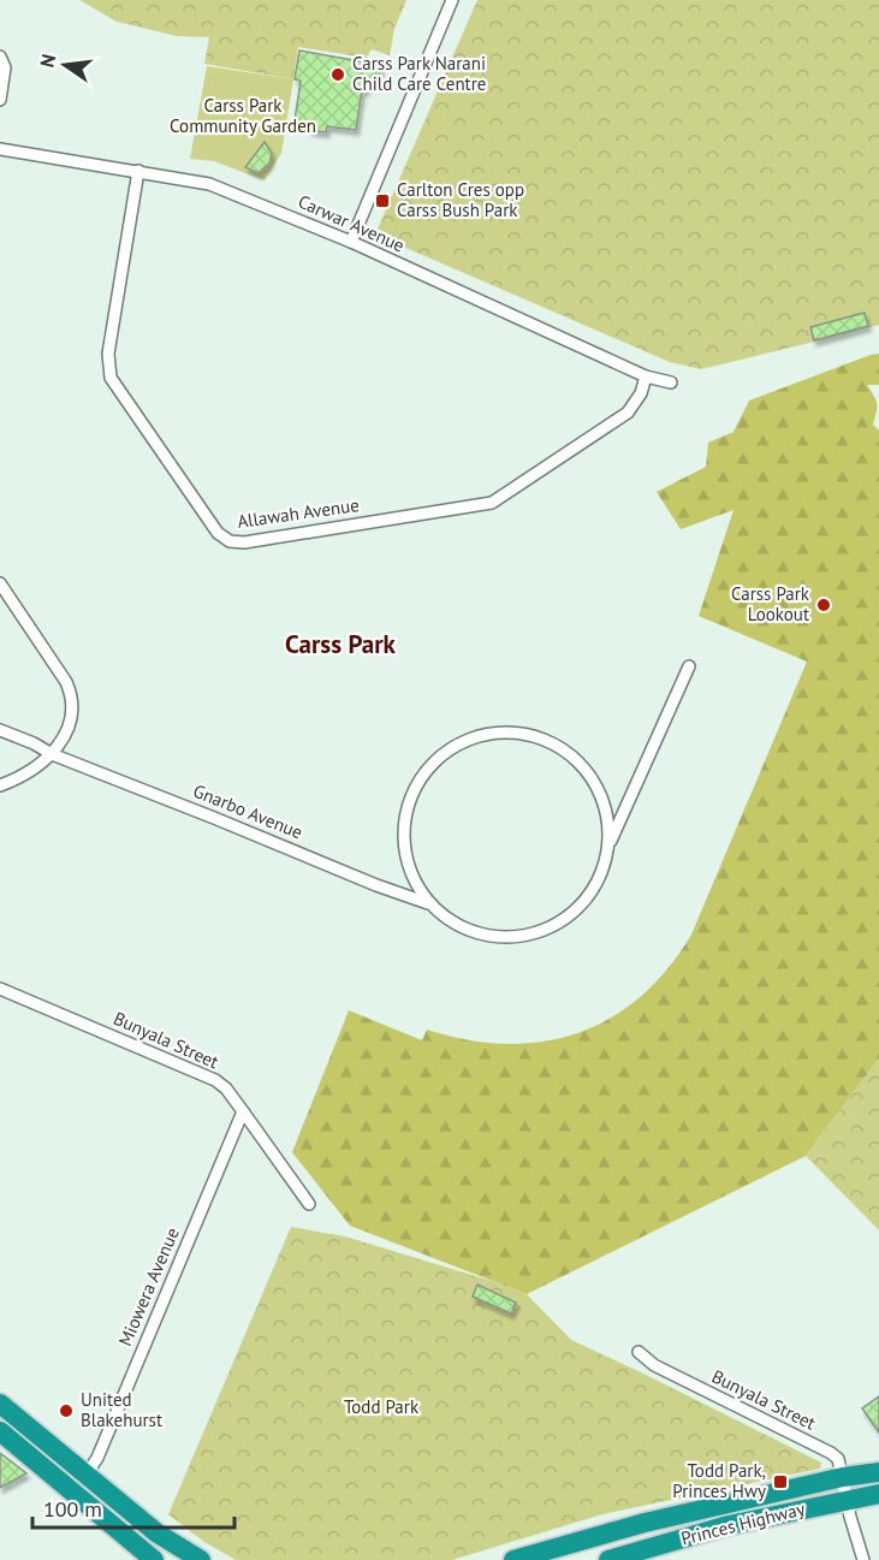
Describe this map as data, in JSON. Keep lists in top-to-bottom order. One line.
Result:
{"streets":{"highway":["Princes Highway"],"street":["Carwar Avenue","Allawah Avenue","Gnarbo Avenue","Bunyala Street","Miowera Avenue"]},"crossings":[["Carwar Avenue","Allawah Avenue"],["Bunyala Street","Miowera Avenue"],["Bunyala Street","Princes Highway"]],"districts":["Carss Park"],"parks":["Carss Park Community Garden","Todd Park"],"places":{"other":["Carss Park Narani Child Care Centre","Carss Park Lookout","United Blakehurst"],"transit":["Carlton Cres opp Carss Bush Park","Todd Park, Princes Hwy"]},"scale_bar":"100 m","north":"left"}
